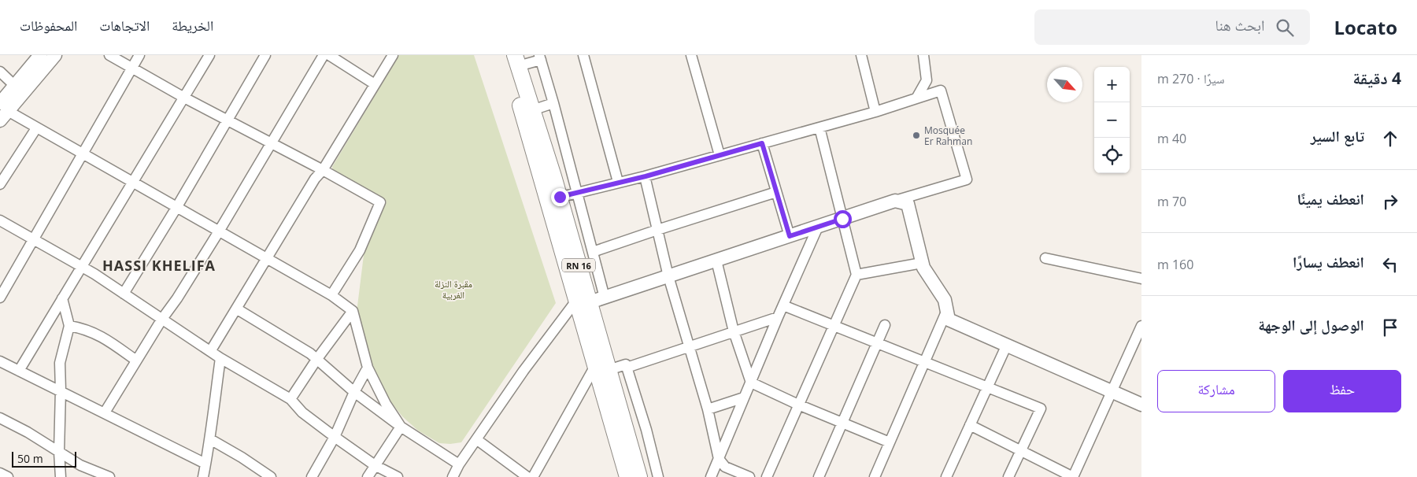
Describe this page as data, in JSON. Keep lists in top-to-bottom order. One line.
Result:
{"streets":{"main road":["RN 16"]},"districts":["HASSI KHELIFA"],"parks":["مقبرة النزلة الغربية"],"places":["Mosquée Er Rahman"],"scale_bar":"50 m","north":"bottom right","page":{"header":"Locato","search":"ابحث هنا","nav":["الخريطة","الاتجاهات","المحفوظات"],"heading":["4 دقيقة","سيرًا · 270 m"],"map_buttons":["+","−"],"list":[["تابع السير","40 m"],["انعطف يمينًا","70 m"],["انعطف يسارًا","160 m"],"الوصول إلى الوجهة"],"buttons":["حفظ","مشاركة"],"scale":"50 m"}}
